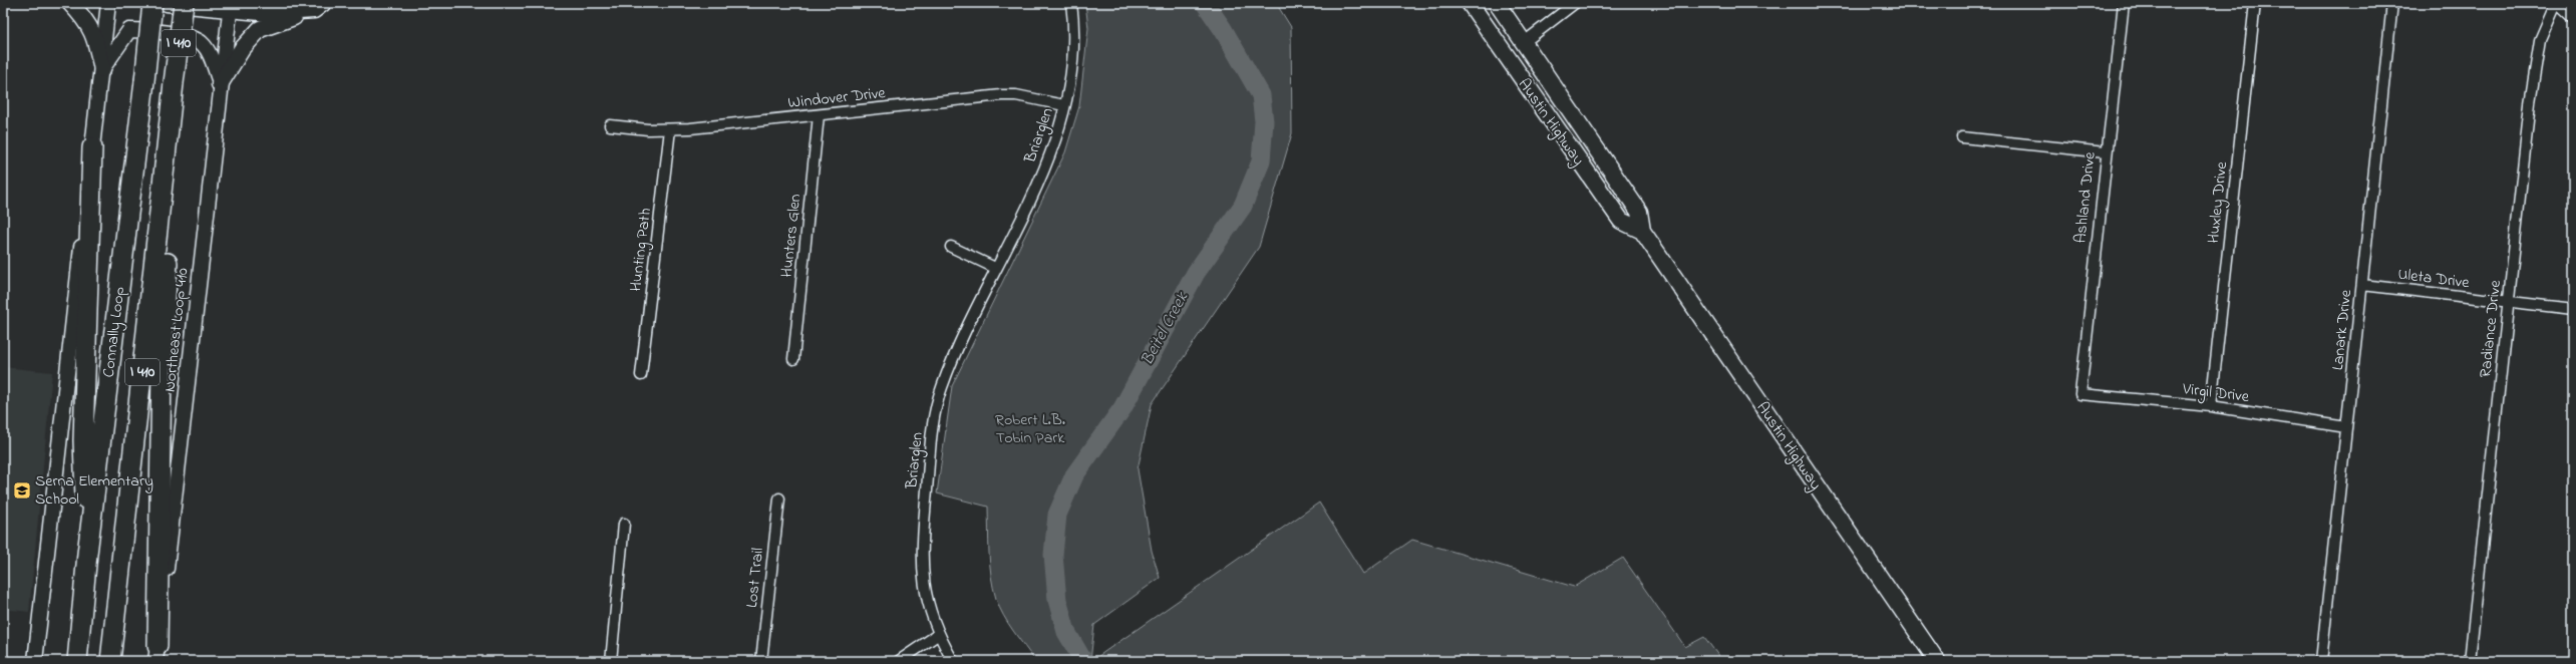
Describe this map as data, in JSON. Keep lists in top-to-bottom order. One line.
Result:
{"streets":{"highway":["I 410","Connally Loop"],"main road":["Austin Highway","Northeast Loop 410"],"street":["Windover Drive","Briarglen","Ashland Drive","Huxley Drive","Hunters Glen","Hunting Path","Uleta Drive","Radiance Drive","Lanark Drive","Virgil Drive","Lost Trail"]},"crossings":[["Windover Drive","Briarglen"],["Windover Drive","Hunters Glen"],["Windover Drive","Hunting Path"],["Ashland Drive","Virgil Drive"],["Huxley Drive","Virgil Drive"],["Uleta Drive","Radiance Drive"],["Uleta Drive","Lanark Drive"],["Lanark Drive","Virgil Drive"]],"water":["Beitel Creek"],"parks":["Robert L.B. Tobin Park"],"places":{"school or university":["Serna Elementary School"]}}
